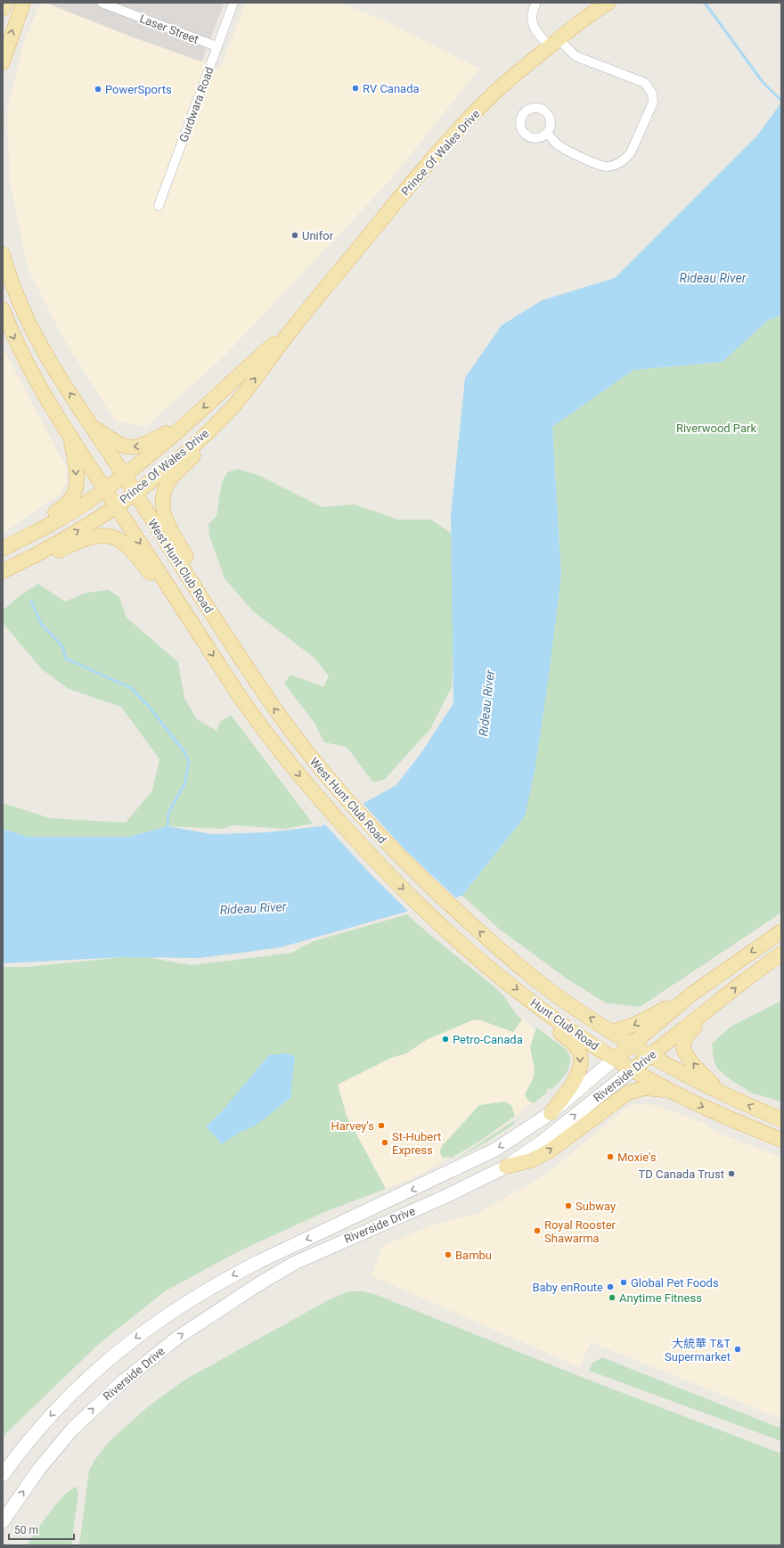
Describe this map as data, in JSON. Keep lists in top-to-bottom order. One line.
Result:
{"streets":{"main road":["Prince Of Wales Drive","West Hunt Club Road","Hunt Club Road","Riverside Drive"],"street":["Laser Street","Gurdwara Road"]},"crossings":[["Laser Street","Gurdwara Road"],["Prince Of Wales Drive","West Hunt Club Road"],["West Hunt Club Road","Hunt Club Road"],["Hunt Club Road","Riverside Drive"]],"water":["Rideau River"],"parks":["Riverwood Park"],"places":["RV Canada","PowerSports","Unifor","Petro-Canada","Harvey's","St-Hubert Express","Moxie's","TD Canada Trust","Subway","Royal Rooster Shawarma","Bambu","Global Pet Foods","Baby enRoute","Anytime Fitness","大統華 T&T Supermarket"],"scale_bar":"50 m"}
